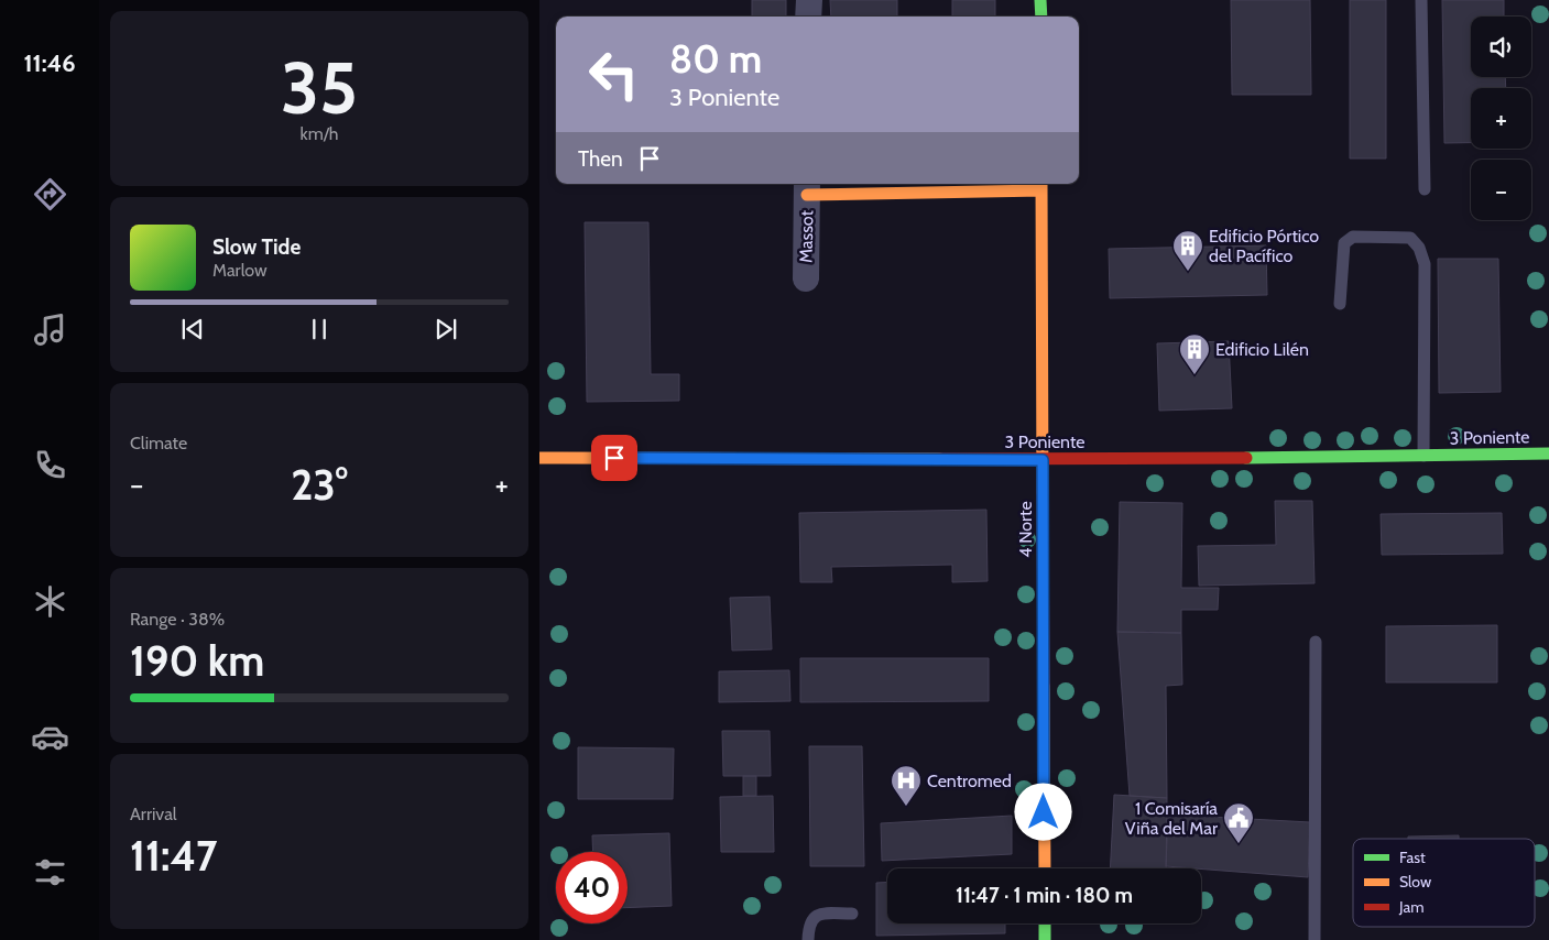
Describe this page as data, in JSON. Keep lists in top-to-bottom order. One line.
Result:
{"streets":{"street":["Massot","3 Poniente","4 Norte"]},"crossings":[["Massot","4 Norte"],["3 Poniente","4 Norte"]],"places":{"building":["Edificio Pórtico del Pacífico","Edificio Lilén"],"hospital":["Centromed"],"public building":["1 Comisaría Viña del Mar"]},"legend":["Fast","Slow","Jam"],"page":{"tabs":"11:46","tile":[["35","km/h"],"Climate",["Range · 38%","190 km"],["Arrival","11:47"]],"map_buttons":["+","−"],"turn":["80 m","3 Poniente"],"then":"Then","song":["Slow Tide","Marlow"],"heat":["−","23°","+"],"limit":"40","trip":"11:47 · 1 min · 180 m"}}
